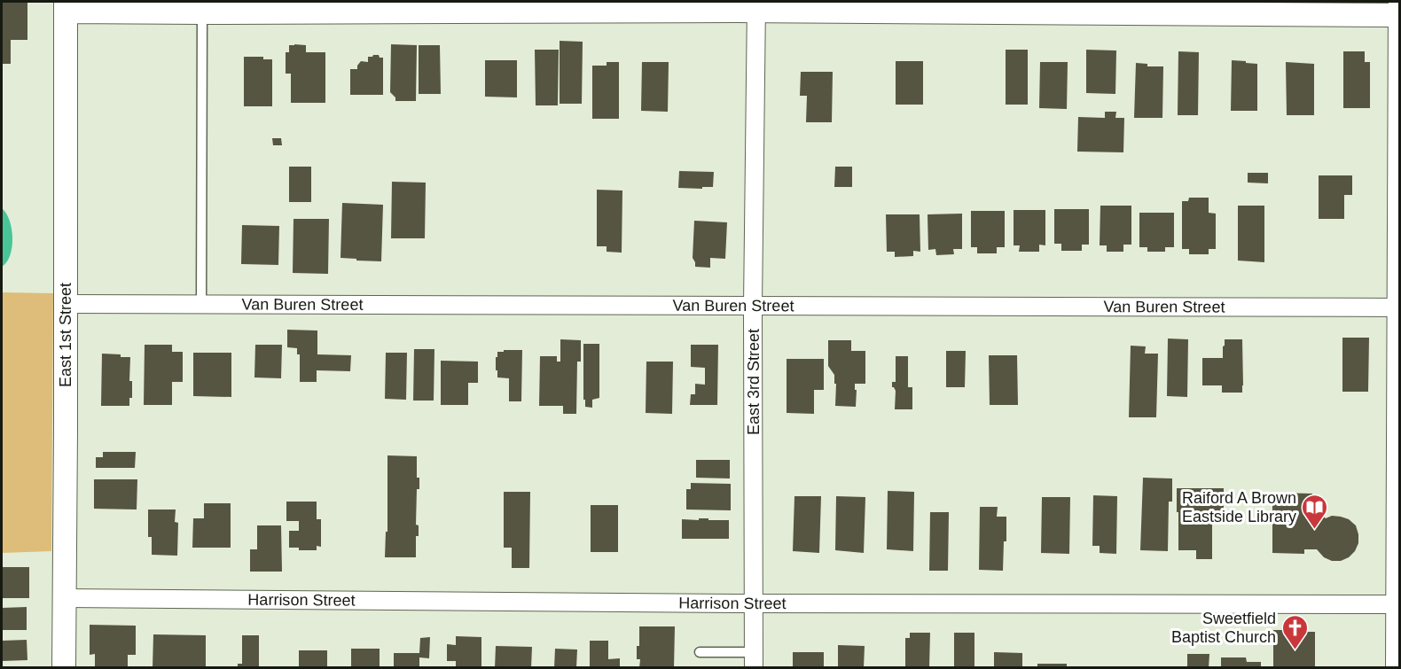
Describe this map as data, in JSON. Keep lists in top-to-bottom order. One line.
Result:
{"streets":{"street":["Van Buren Street","East 1st Street","East 3rd Street","Harrison Street"]},"crossings":[["Van Buren Street","East 1st Street"],["Van Buren Street","East 3rd Street"],["East 1st Street","Harrison Street"],["East 3rd Street","Harrison Street"]],"places":{"library":["Raiford A Brown Eastside Library"],"church":["Sweetfield Baptist Church"]}}
